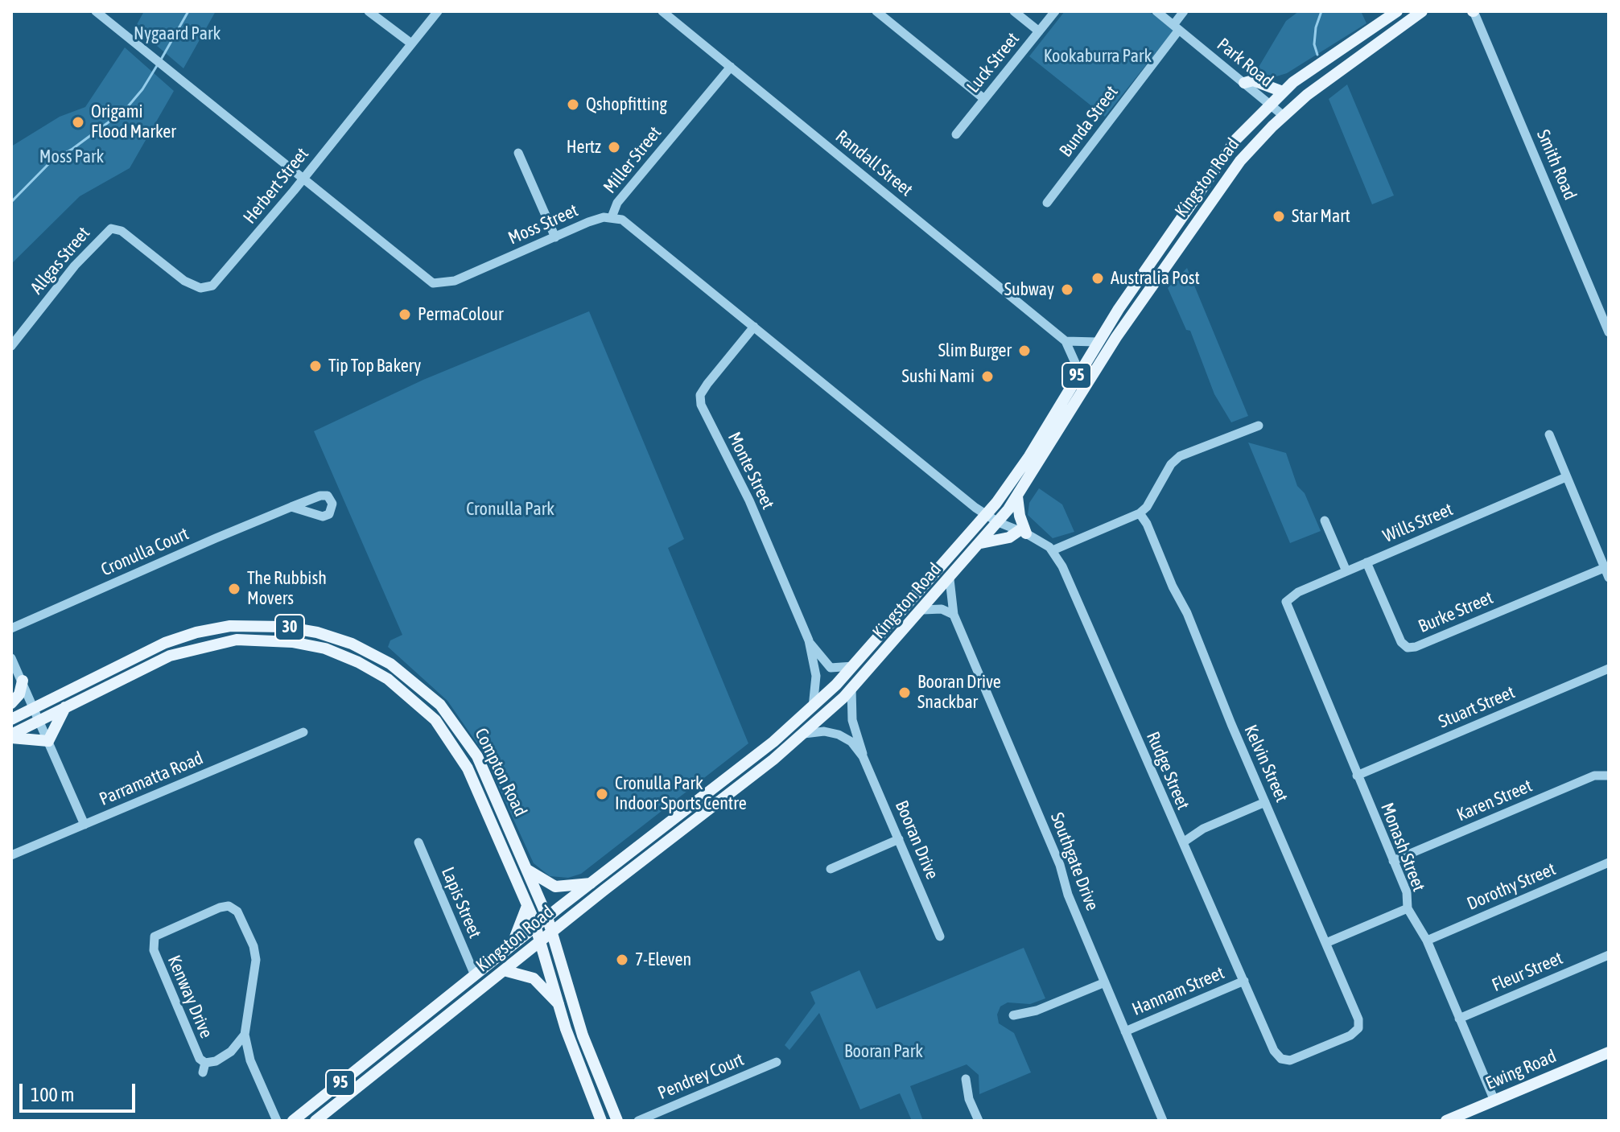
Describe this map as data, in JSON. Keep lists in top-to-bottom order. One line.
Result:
{"streets":{"main road":["Kingston Road","95","30","Compton Road","Ewing Road"],"street":["Luck Street","Park Road","Bunda Street","Miller Street","Randall Street","Smith Road","Herbert Street","Moss Street","Allgas Street","Monte Street","Wills Street","Cronulla Court","Burke Street","Stuart Street","Kelvin Street","Rudge Street","Parramatta Road","Karen Street","Booran Drive","Monash Street","Southgate Drive","Dorothy Street","Lapis Street","Fleur Street","Hannam Street","Kenway Drive","Pendrey Court"]},"crossings":[["Park Road","Bunda Street"],["Park Road","Kingston Road"],["Miller Street","Randall Street"],["Miller Street","Moss Street"],["Randall Street","Kingston Road"],["Kingston Road","Monte Street"],["Kingston Road","Compton Road"],["Kingston Road","Booran Drive"],["Kingston Road","Southgate Drive"],["Kingston Road","Lapis Street"],["Herbert Street","Moss Street"],["Herbert Street","Allgas Street"],["Wills Street","Burke Street"],["Wills Street","Monash Street"],["Stuart Street","Monash Street"],["Kelvin Street","Rudge Street"],["Rudge Street","Hannam Street"],["Karen Street","Monash Street"],["Monash Street","Dorothy Street"],["Monash Street","Fleur Street"],["Monash Street","Ewing Road"],["Southgate Drive","Hannam Street"]],"parks":["Nygaard Park","Kookaburra Park","Moss Park","Cronulla Park","Booran Park"],"places":["Qshopfitting","Origami Flood Marker","Hertz","Star Mart","Australia Post","Subway","PermaColour","Slim Burger","Tip Top Bakery","Sushi Nami","The Rubbish Movers","Booran Drive Snackbar","Cronulla Park Indoor Sports Centre","7-Eleven"],"scale_bar":"100 m"}
